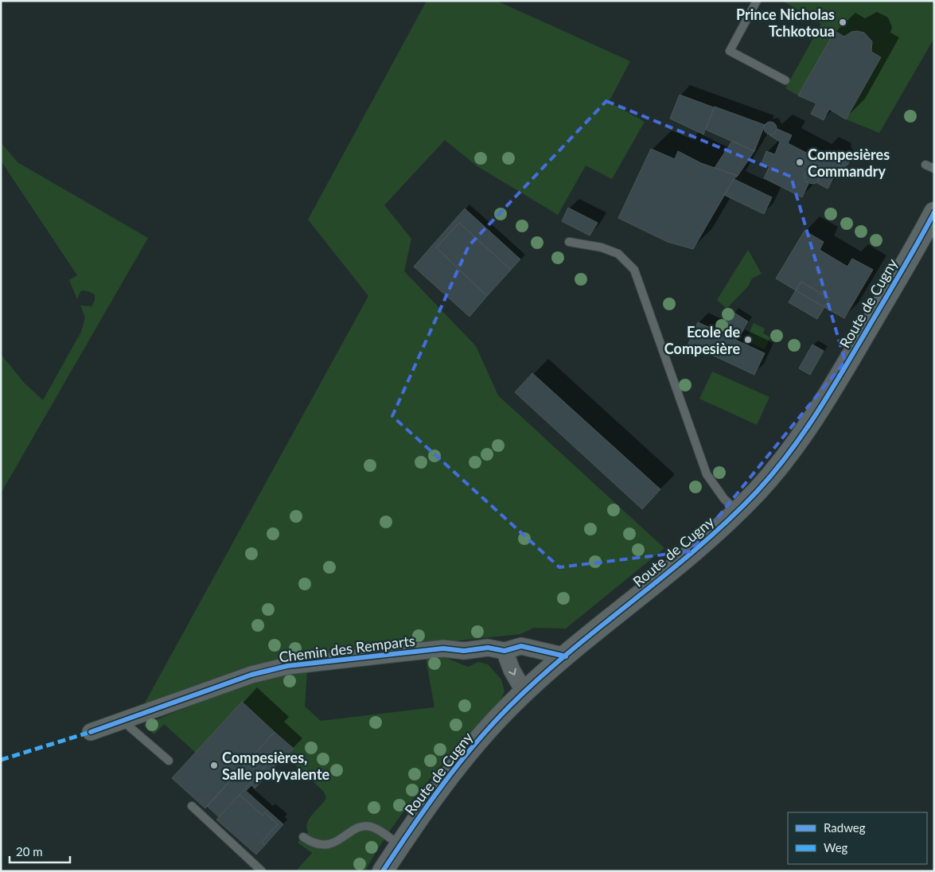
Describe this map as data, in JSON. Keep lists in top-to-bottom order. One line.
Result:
{"streets":{"street":["Route de Cugny","Chemin des Remparts"]},"crossings":[["Route de Cugny","Chemin des Remparts"]],"places":["Prince Nicholas Tchkotoua","Compesières Commandry","Ecole de Compesière","Compesières, Salle polyvalente"],"legend":["Radweg","Weg"],"scale_bar":"20 m"}
